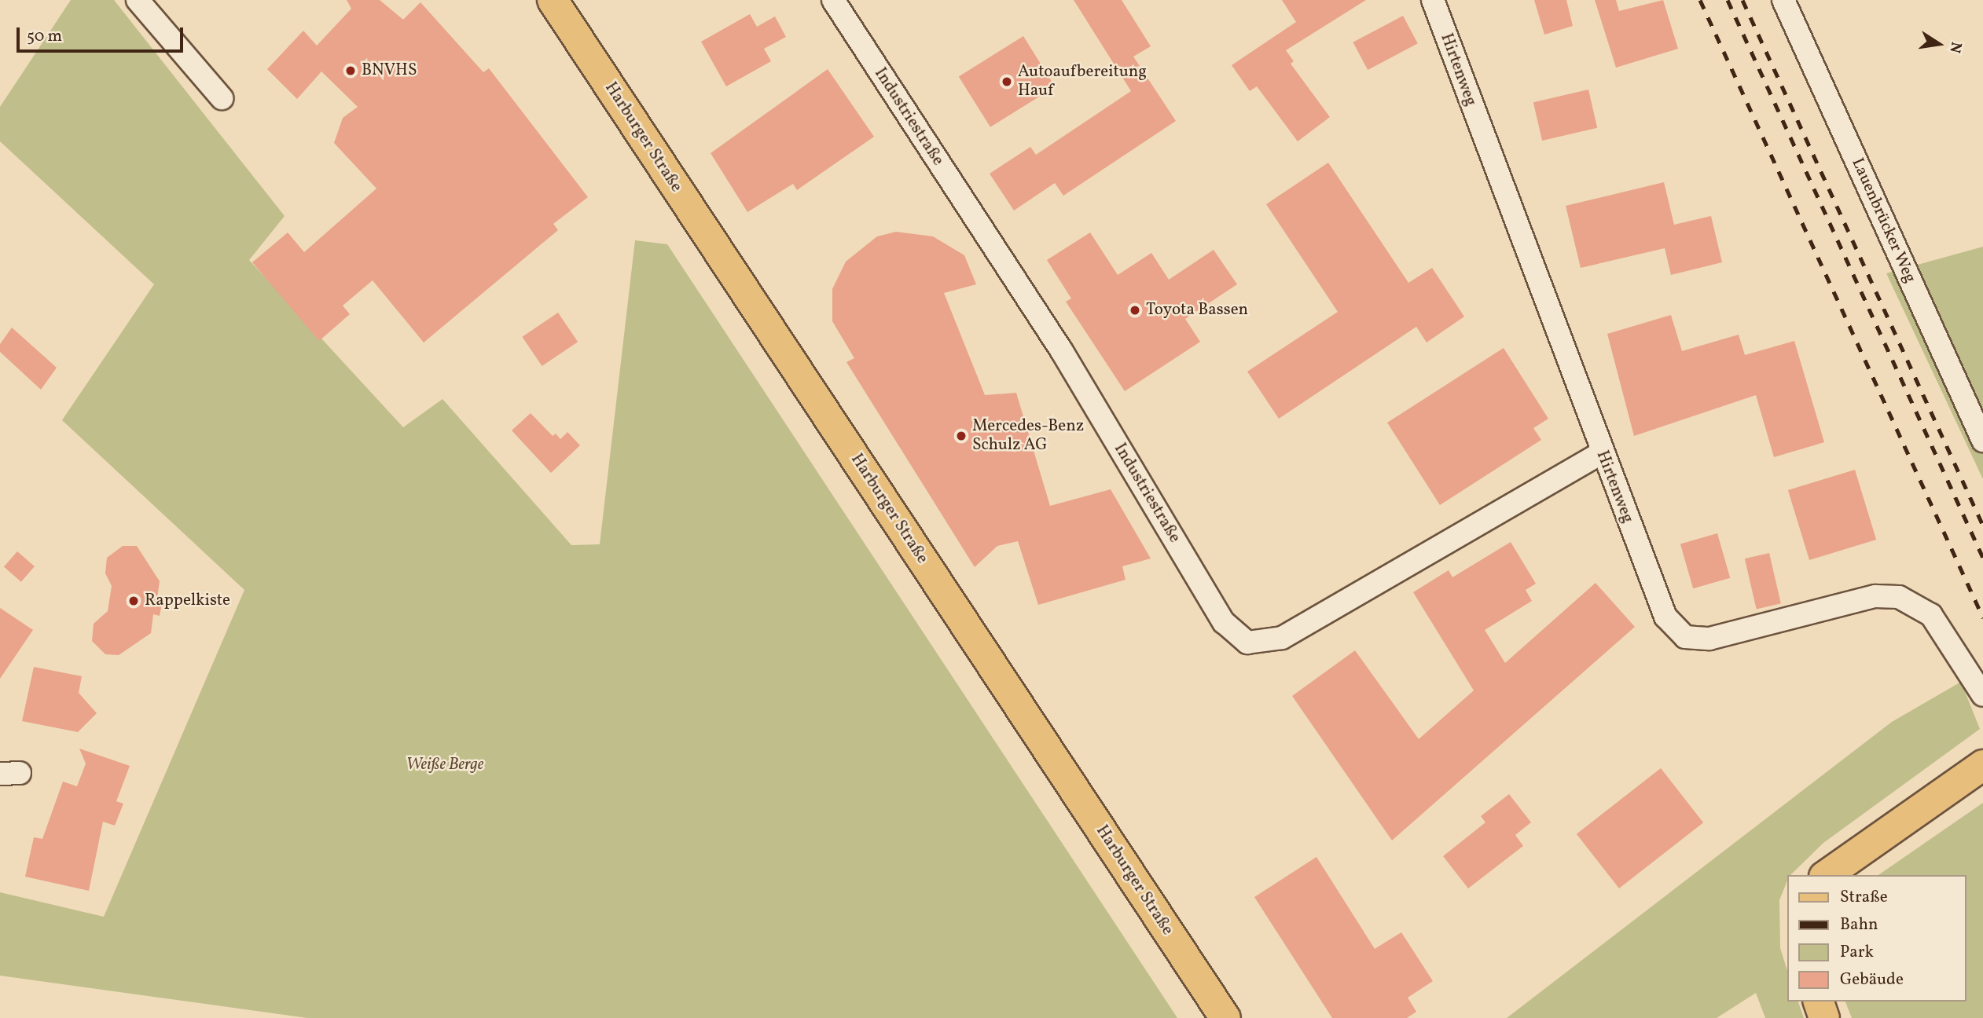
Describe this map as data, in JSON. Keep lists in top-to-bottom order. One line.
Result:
{"streets":{"main road":["Harburger Straße"],"street":["Hirtenweg","Industriestraße","Lauenbrücker Weg"]},"crossings":[["Hirtenweg","Industriestraße"]],"parks":["Weiße Berge"],"places":["BNVHS","Autoaufbereitung Hauf","Toyota Bassen","Mercedes-Benz Schulz AG","Rappelkiste"],"legend":["Straße","Bahn","Park","Gebäude"],"scale_bar":"50 m","north":"right"}
